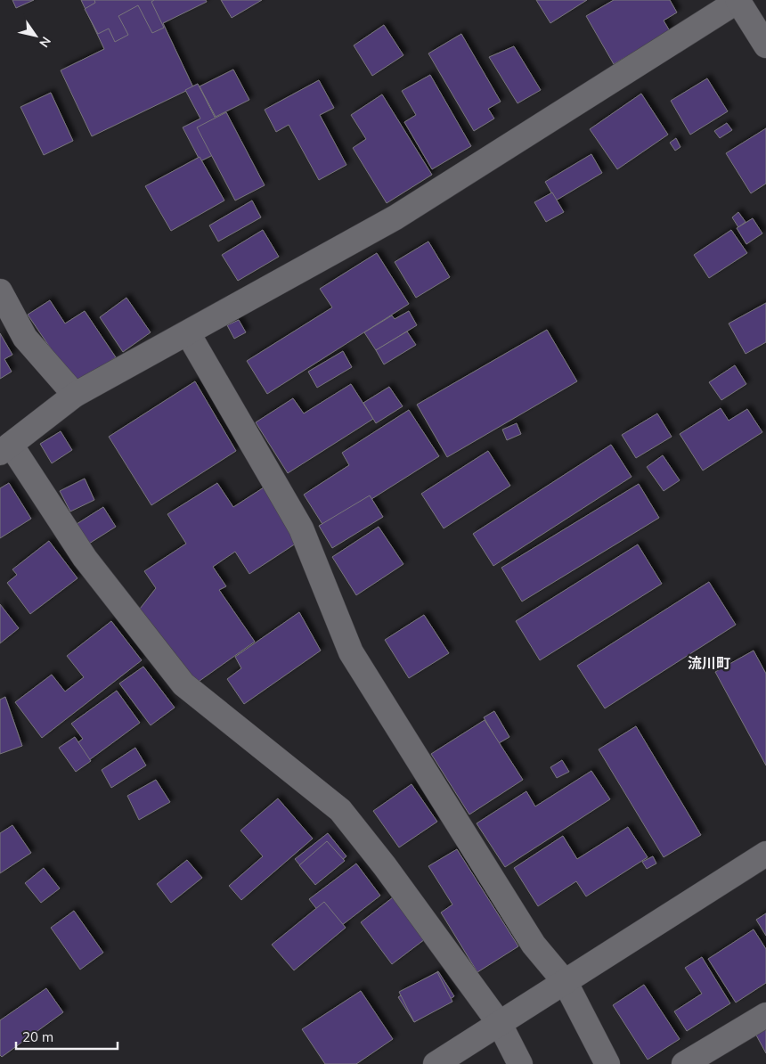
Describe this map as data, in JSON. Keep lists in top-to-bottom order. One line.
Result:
{"districts":["流川町"],"scale_bar":"20 m","north":"bottom right"}
